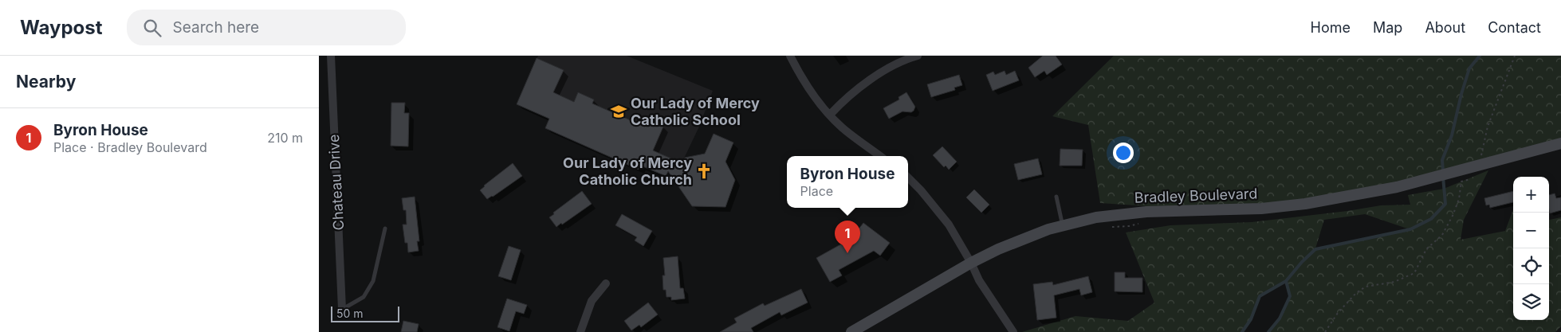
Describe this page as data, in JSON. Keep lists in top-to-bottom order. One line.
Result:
{"streets":{"main road":["Bradley Boulevard"],"street":["Chateau Drive"]},"places":{"school or university":["Our Lady of Mercy Catholic School"],"church":["Our Lady of Mercy Catholic Church"]},"scale_bar":"50 m","page":{"header":"Waypost","search":"Search here","nav":["Home","Map","About","Contact"],"heading":"Nearby","list":[{"mark":"1","name":"Byron House","note":"Place · Bradley Boulevard","value":"210 m"}],"popup":["Byron House","Place"],"map_buttons":["+","−"],"pins":"1","scale":"50 m"}}
